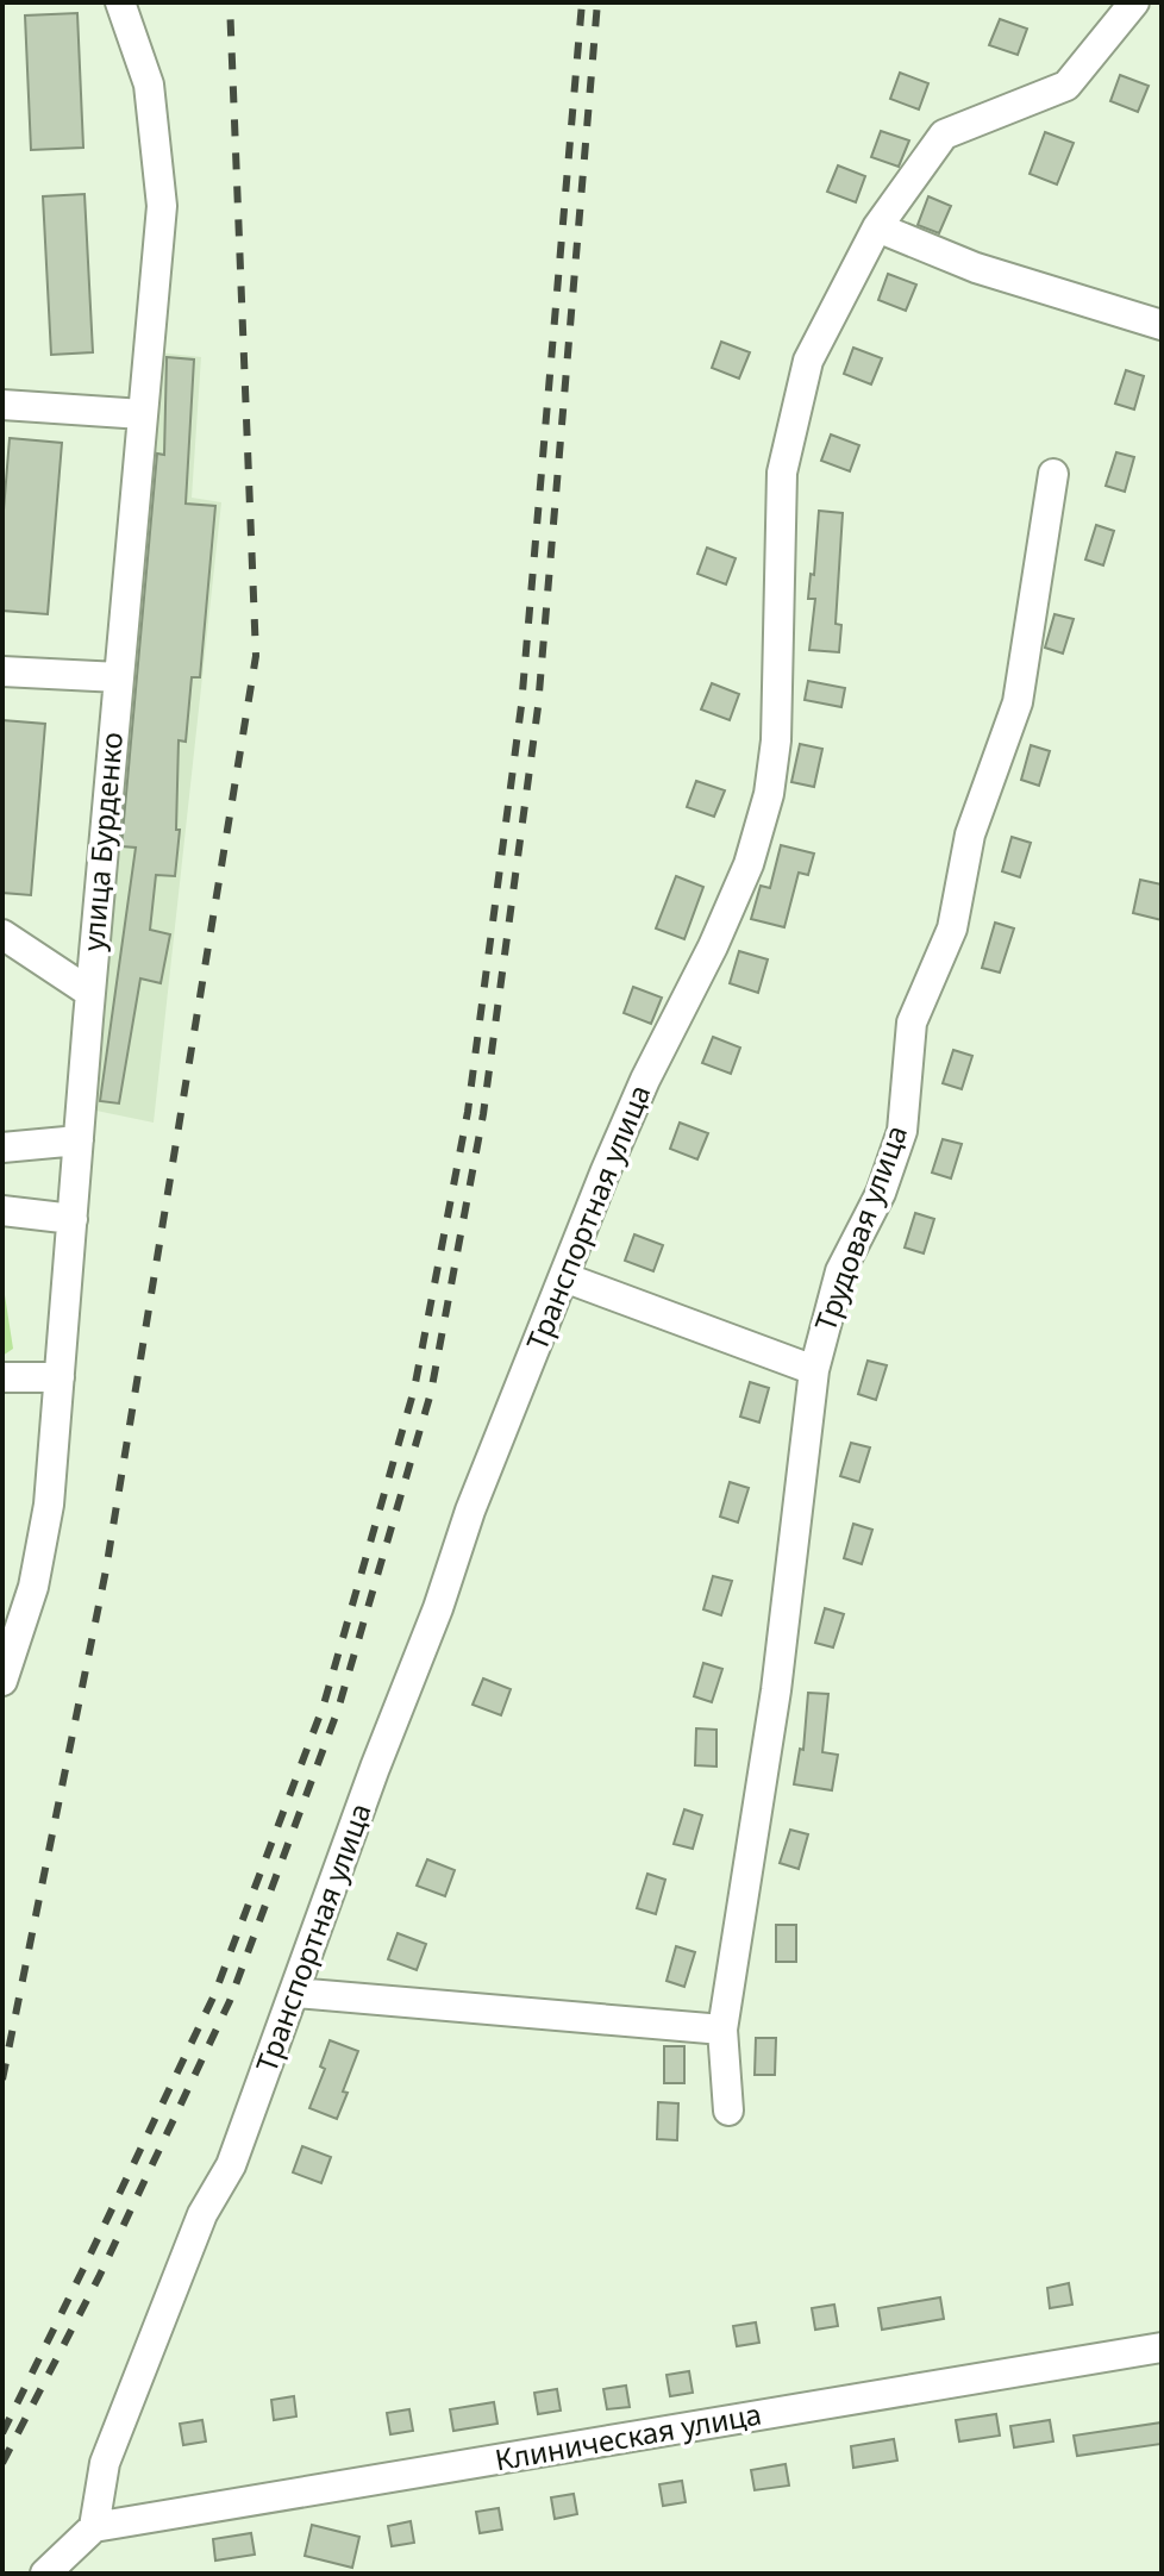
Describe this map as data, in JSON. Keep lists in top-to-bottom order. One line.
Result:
{"streets":{"street":["улица Бурденко","Транспортная улица","Трудовая улица","Клиническая улица"]},"crossings":[["Транспортная улица","Клиническая улица"]]}
